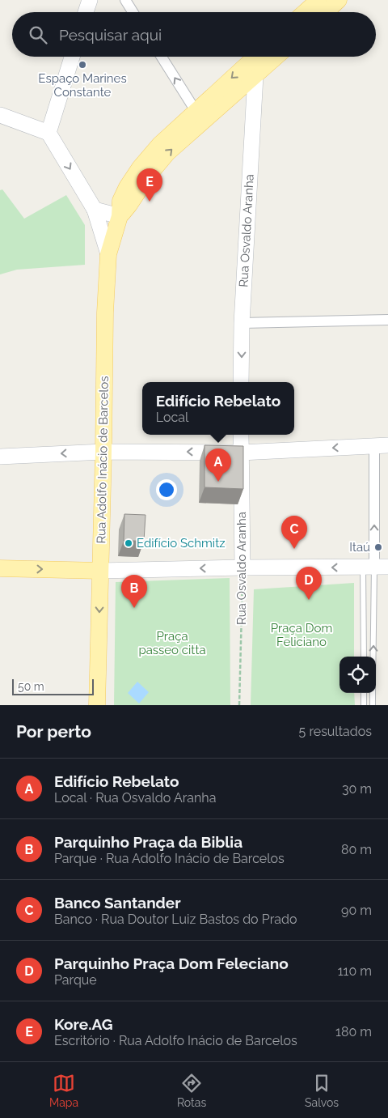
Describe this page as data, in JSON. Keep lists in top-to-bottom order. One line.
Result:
{"streets":{"main road":["Rua Adolfo Inácio de Barcelos"],"street":["Rua Osvaldo Aranha"]},"crossings":[["Rua Osvaldo Aranha","Rua Adolfo Inácio de Barcelos"]],"parks":["Praça Dom Feliciano","Praça passeo citta"],"places":["Espaço Marines Constante","Edifício Schmitz","Itaú"],"scale_bar":"50 m","page":{"search":"Pesquisar aqui","pins":["E","A","C","D","B"],"popup":["Edifício Rebelato","Local"],"scale":"50 m","heading":["Por perto","5 resultados"],"list":[{"mark":"A","name":"Edifício Rebelato","note":"Local · Rua Osvaldo Aranha","value":"30 m"},{"mark":"B","name":"Parquinho Praça da Biblia","note":"Parque · Rua Adolfo Inácio de Barcelos","value":"80 m"},{"mark":"C","name":"Banco Santander","note":"Banco · Rua Doutor Luiz Bastos do Prado","value":"90 m"},{"mark":"D","name":"Parquinho Praça Dom Feleciano","note":"Parque","value":"110 m"},{"mark":"E","name":"Kore.AG","note":"Escritório · Rua Adolfo Inácio de Barcelos","value":"180 m"}],"nav":["Mapa","Rotas","Salvos"]}}
